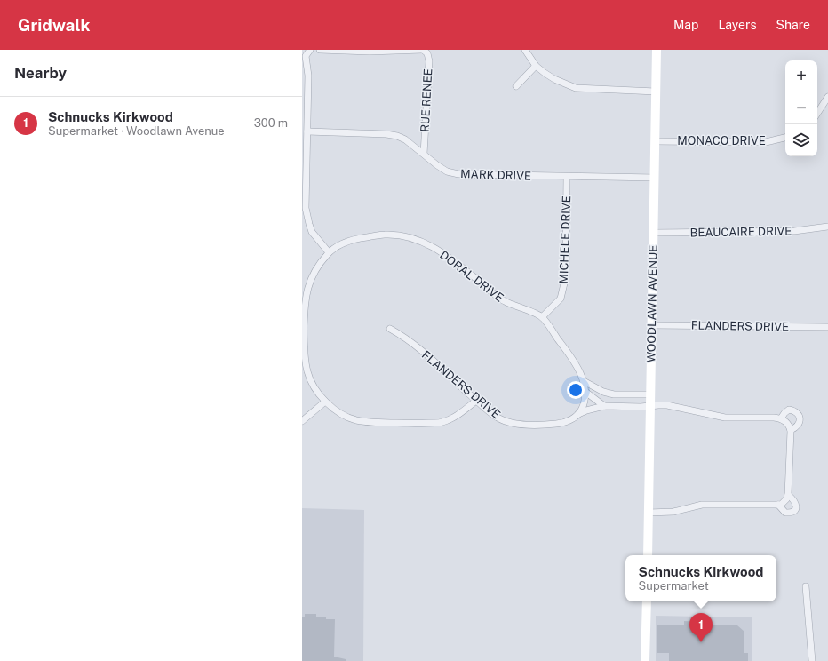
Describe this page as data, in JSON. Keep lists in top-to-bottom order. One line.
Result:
{"streets":{"street":["RUE RENEE","MONACO DRIVE","MARK DRIVE","BEAUCAIRE DRIVE","MICHELE DRIVE","DORAL DRIVE","WOODLAWN AVENUE","FLANDERS DRIVE"]},"crossings":[["RUE RENEE","MARK DRIVE"],["MONACO DRIVE","WOODLAWN AVENUE"],["MARK DRIVE","MICHELE DRIVE"],["MARK DRIVE","WOODLAWN AVENUE"],["BEAUCAIRE DRIVE","WOODLAWN AVENUE"],["MICHELE DRIVE","DORAL DRIVE"],["WOODLAWN AVENUE","FLANDERS DRIVE"]],"page":{"header":"Gridwalk","nav":["Map","Layers","Share"],"heading":"Nearby","map_buttons":["+","−"],"list":[{"mark":"1","name":"Schnucks Kirkwood","note":"Supermarket · Woodlawn Avenue","value":"300 m"}],"popup":["Schnucks Kirkwood","Supermarket"],"pins":"1"}}
